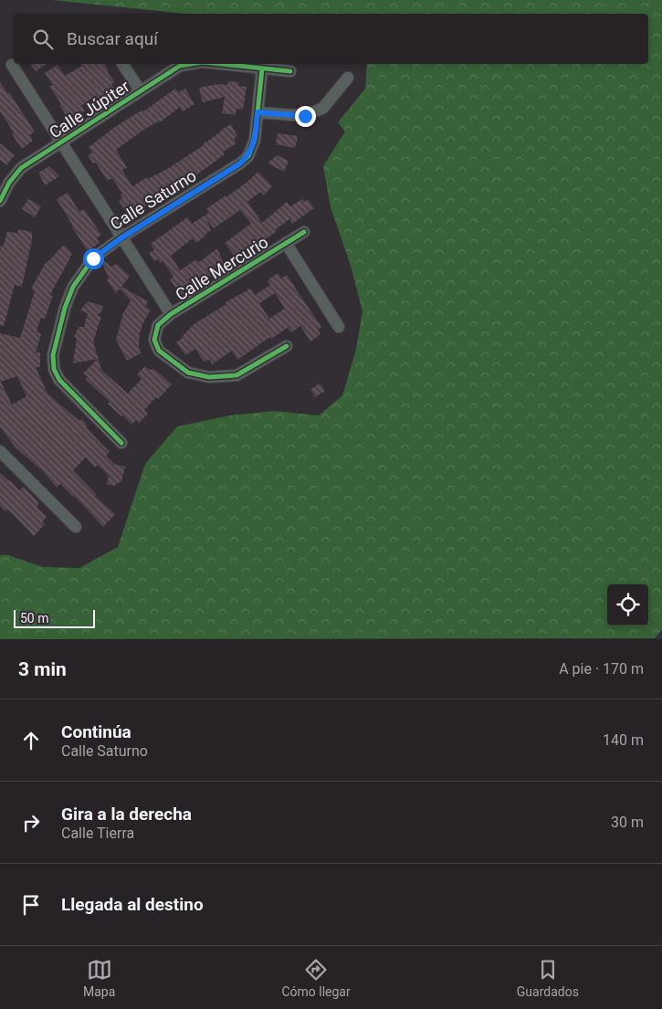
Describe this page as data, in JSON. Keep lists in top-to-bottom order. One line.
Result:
{"streets":{"street":["Calle Júpiter","Calle Saturno","Calle Mercurio"]},"crossings":[["Calle Júpiter","Calle Saturno"]],"scale_bar":"50 m","page":{"search":"Buscar aquí","scale":"50 m","heading":["3 min","A pie · 170 m"],"list":[["Continúa","Calle Saturno","140 m"],["Gira a la derecha","Calle Tierra","30 m"],"Llegada al destino"],"nav":["Mapa","Cómo llegar","Guardados"]}}
